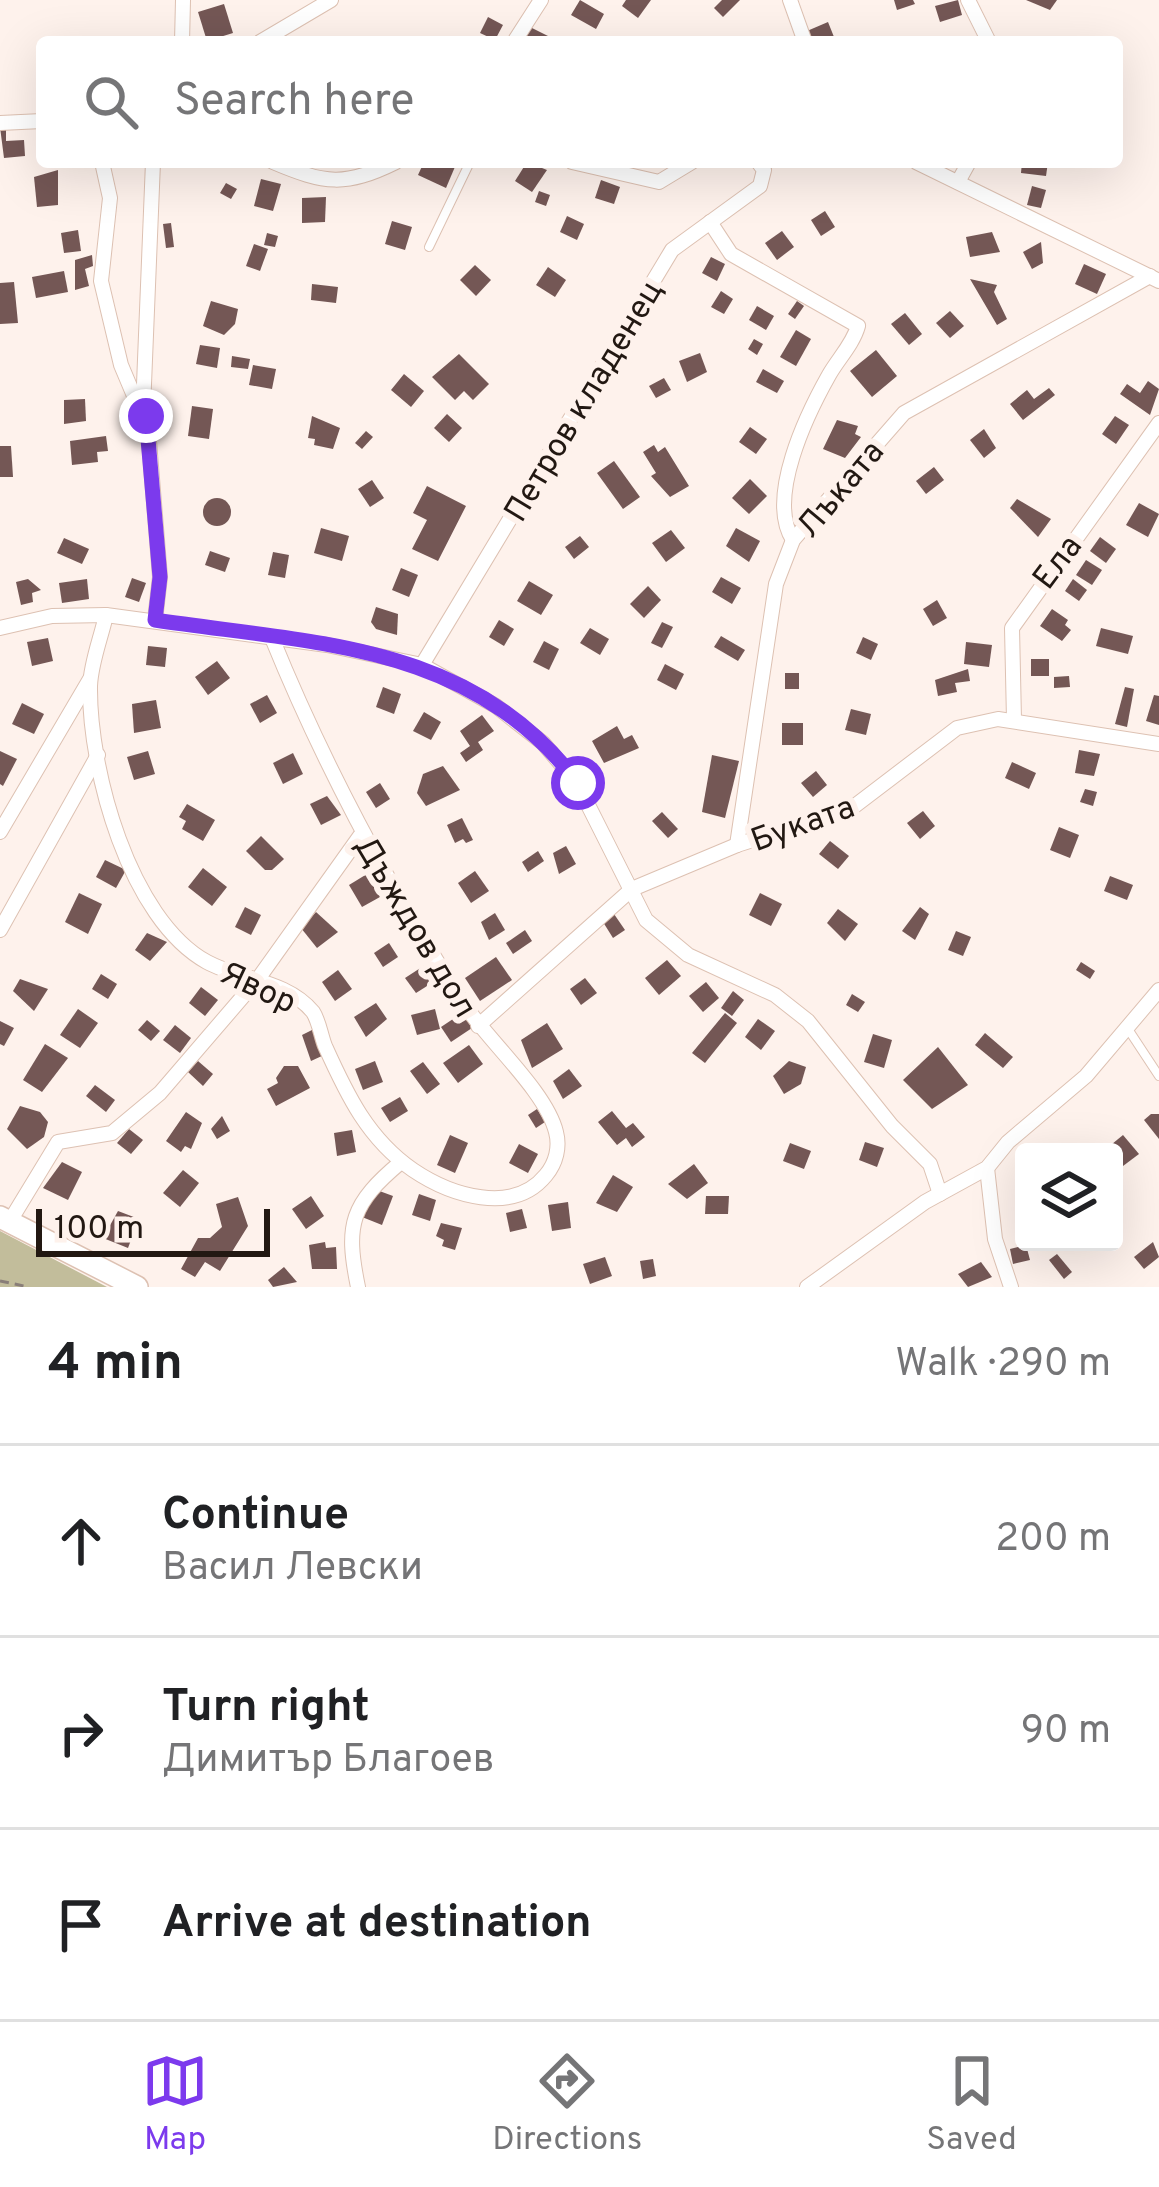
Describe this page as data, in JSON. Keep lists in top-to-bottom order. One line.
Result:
{"streets":{"street":["Петров кладенец","Лъката","Ела","Буката","Дъждов дол","Явор"]},"crossings":[["Лъката","Буката"],["Ела","Буката"],["Буката","Дъждов дол"],["Дъждов дол","Явор"]],"scale_bar":"100 m","page":{"search":"Search here","scale":"100 m","heading":["4 min","Walk · 290 m"],"list":[["Continue","Васил Левски","200 m"],["Turn right","Димитър Благоев","90 m"],"Arrive at destination"],"nav":["Map","Directions","Saved"]}}
